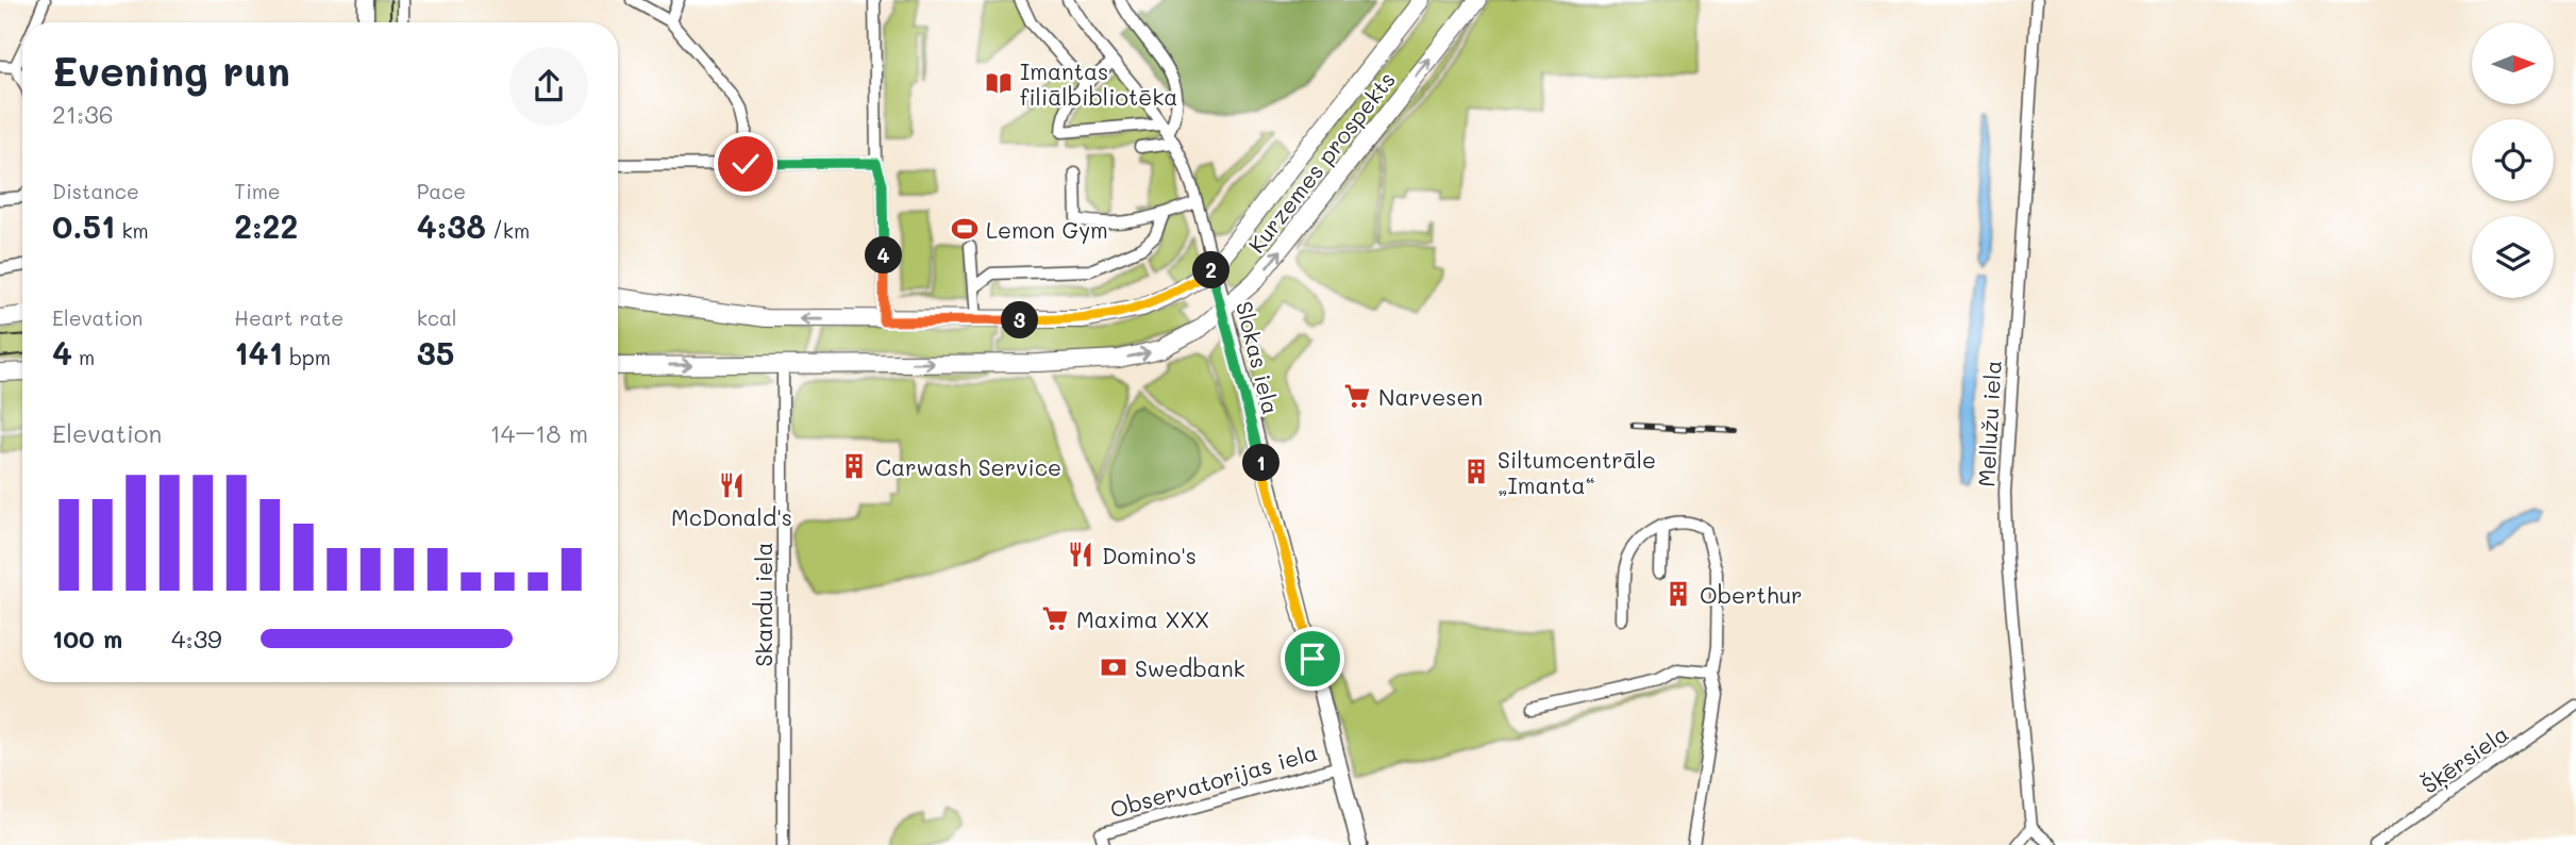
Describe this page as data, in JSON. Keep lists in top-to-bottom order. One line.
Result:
{"streets":{"main road":["Kurzemes prospekts"],"street":["Slokas iela","Mellužu iela","Skandu iela","Šķērsiela","Observatorijas iela"]},"crossings":[["Kurzemes prospekts","Slokas iela"],["Kurzemes prospekts","Skandu iela"],["Slokas iela","Observatorijas iela"]],"places":{"library":["Imantas filiālbibliotēka"],"sports":["Lemon Gym"],"supermarket":["Narvesen","Maxima XXX"],"building":["Carwash Service","Siltumcentrāle „Imanta“","Oberthur"],"restaurant":["McDonald's","Domino's"],"bank":["Swedbank"]},"north":"right","page":{"heading":["Evening run","21:36"],"stats":[["Distance","0.51 km"],["Time","2:22"],["Pace","4:38 /km"],["Elevation","4 m"],["Heart rate","141 bpm"],["kcal","35"]],"pins":["4","2","3","1"],"chart":["Elevation","14–18 m"],"list":[{"name":"100 m","note":"4:39"}]}}
